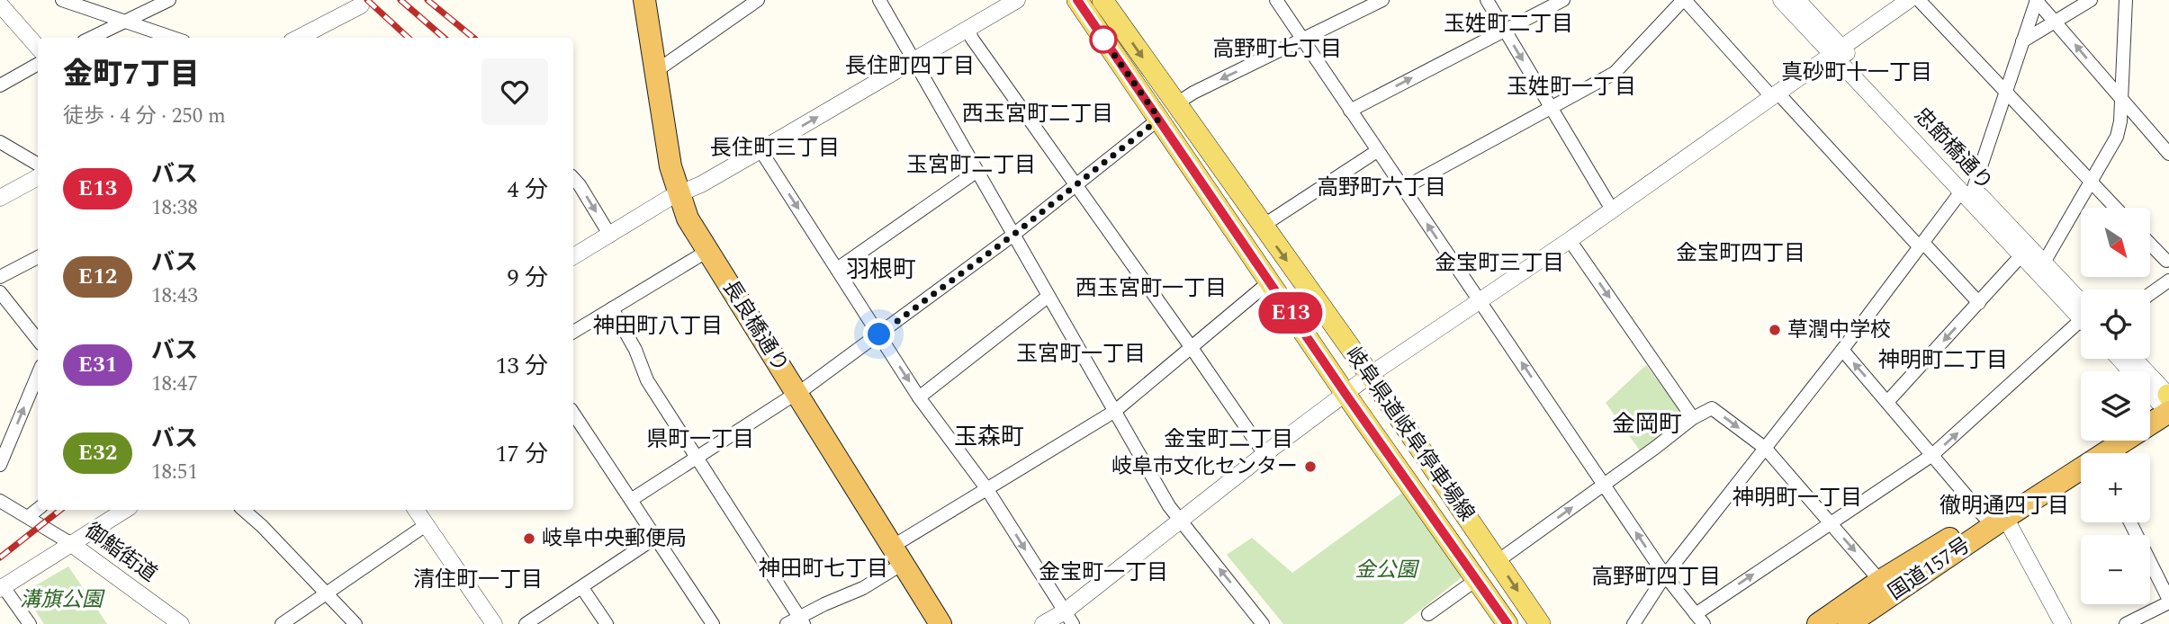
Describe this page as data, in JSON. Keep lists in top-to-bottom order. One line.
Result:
{"streets":{"highway":["長良橋通り","国道157号"],"main road":["岐阜県道岐阜停車場線"],"street":["忠節橋通り","御鮨街道"]},"districts":["玉姓町二丁目","高野町七丁目","長住町四丁目","真砂町十一丁目","玉姓町一丁目","西玉宮町二丁目","長住町三丁目","玉宮町二丁目","高野町六丁目","金宝町四丁目","金宝町三丁目","羽根町","西玉宮町一丁目","神田町八丁目","玉宮町一丁目","神明町二丁目","金岡町","玉森町","県町一丁目","金宝町二丁目","神明町一丁目","徹明通四丁目","神田町七丁目","金宝町一丁目","高野町四丁目","清住町一丁目"],"parks":["金公園","溝旗公園"],"places":["草潤中学校","岐阜市文化センター","岐阜中央郵便局"],"lines":["bus line E13"],"north":"bottom right","page":{"on_map":"E13","heading":["金町7丁目","徒歩 · 4 分 · 250 m"],"list":[{"mark":"E13","name":"バス","note":"18:38","value":"4 分"},{"mark":"E12","name":"バス","note":"18:43","value":"9 分"},{"mark":"E31","name":"バス","note":"18:47","value":"13 分"},{"mark":"E32","name":"バス","note":"18:51","value":"17 分"}],"map_buttons":["+","−"]}}
